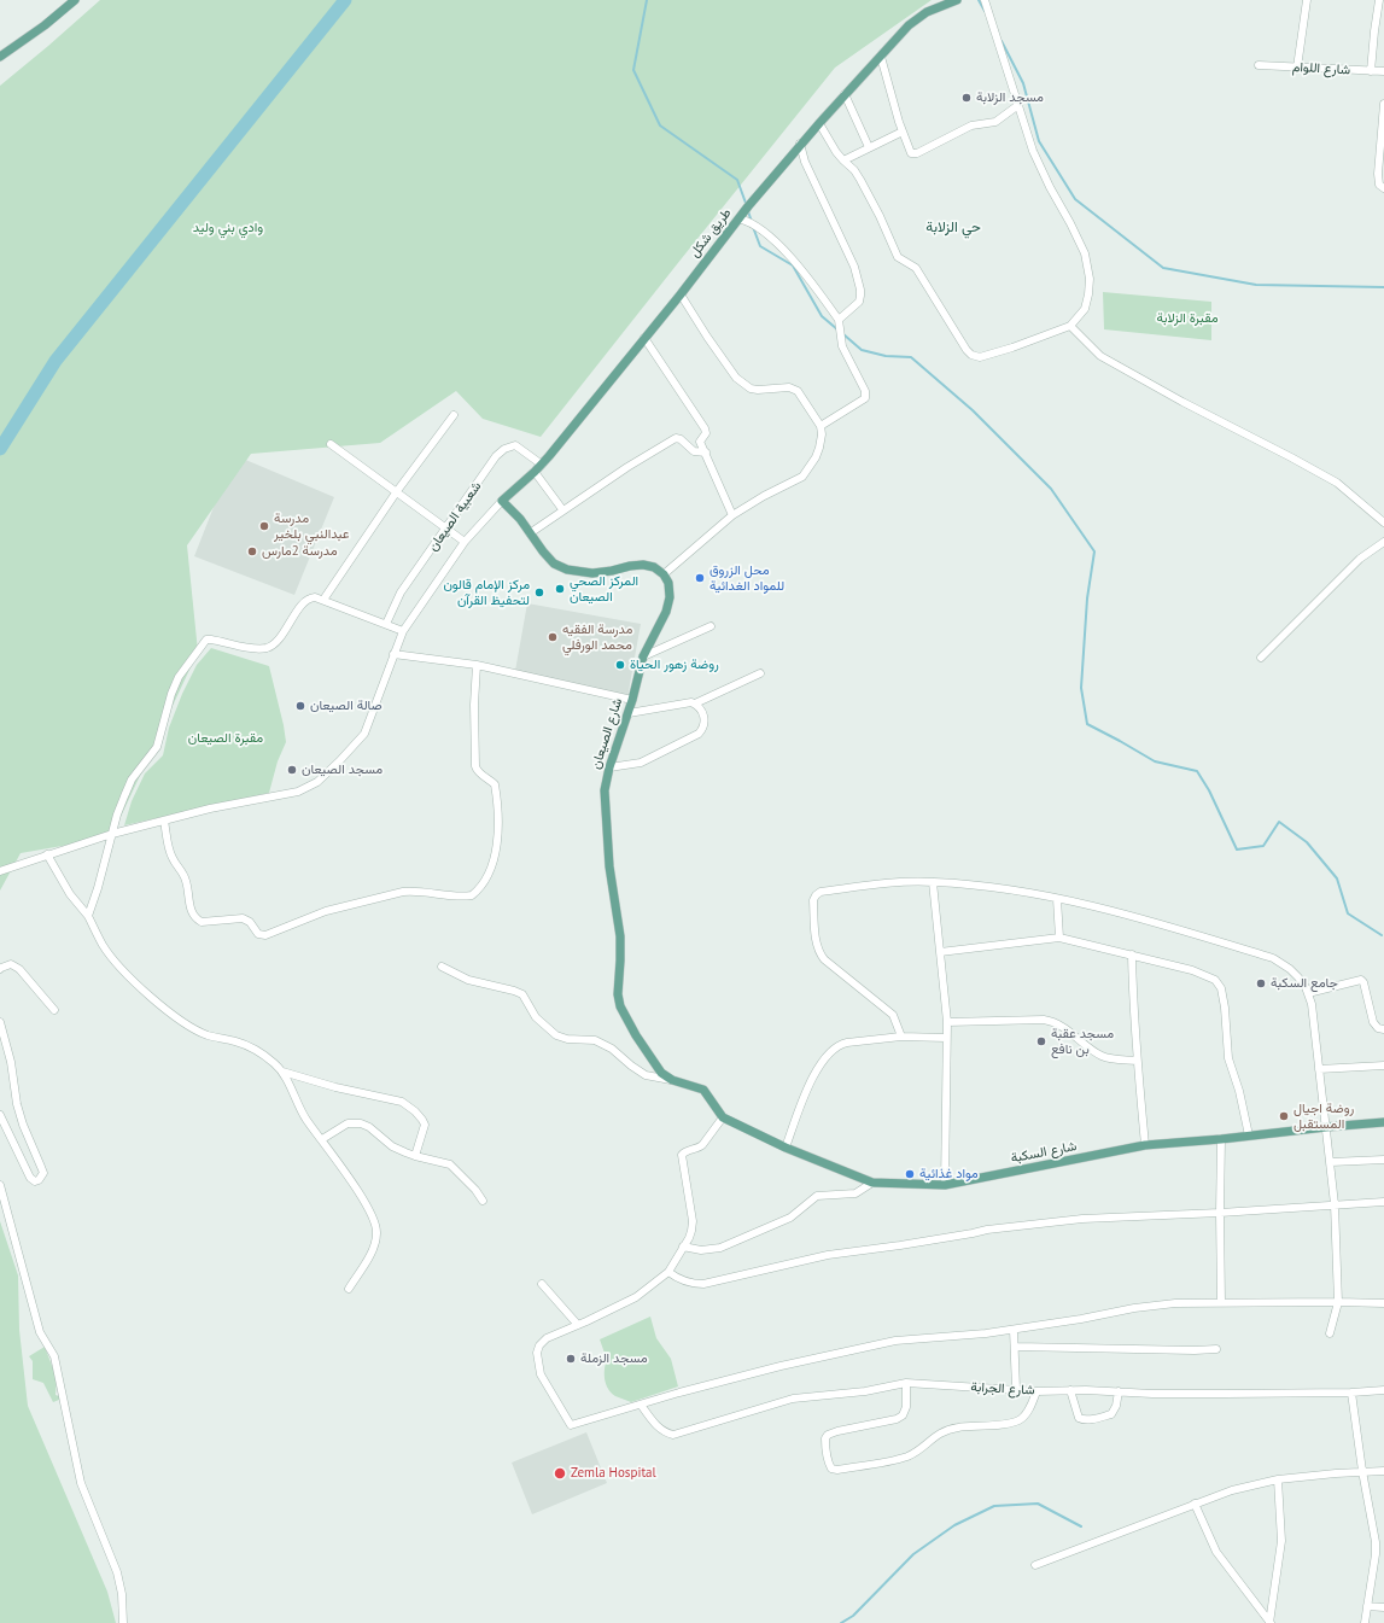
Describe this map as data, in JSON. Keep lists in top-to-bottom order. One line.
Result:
{"streets":{"main road":["طريق شكل","شارع الصيعان","شارع السكبة"],"street":["شارع اللوام","شعبية الصيعان","شارع الجرابة"]},"crossings":[["طريق شكل","شعبية الصيعان"],["شارع الصيعان","شارع السكبة"]],"districts":["حي الزلابة"],"parks":["وادي بني وليد","مقبرة الزلابة","مقبرة الصيعان"],"places":["مسجد الزلابة","مدرسة عبدالنبي بلخير","مدرسة 2مارس","محل الزروق للمواد الغدائية","المركز الصحي الصيعان","مركز الإمام قالون لتحفيظ القرآن","مدرسة الفقيه محمد الورفلي","روضة زهور الحياة","صالة الصيعان","مسجد الصيعان","جامع السكبة","مسجد عقبة بن نافع","روضة اجيال المستقبل","مواد غذائية","مسجد الزملة","Zemla Hospital"]}
